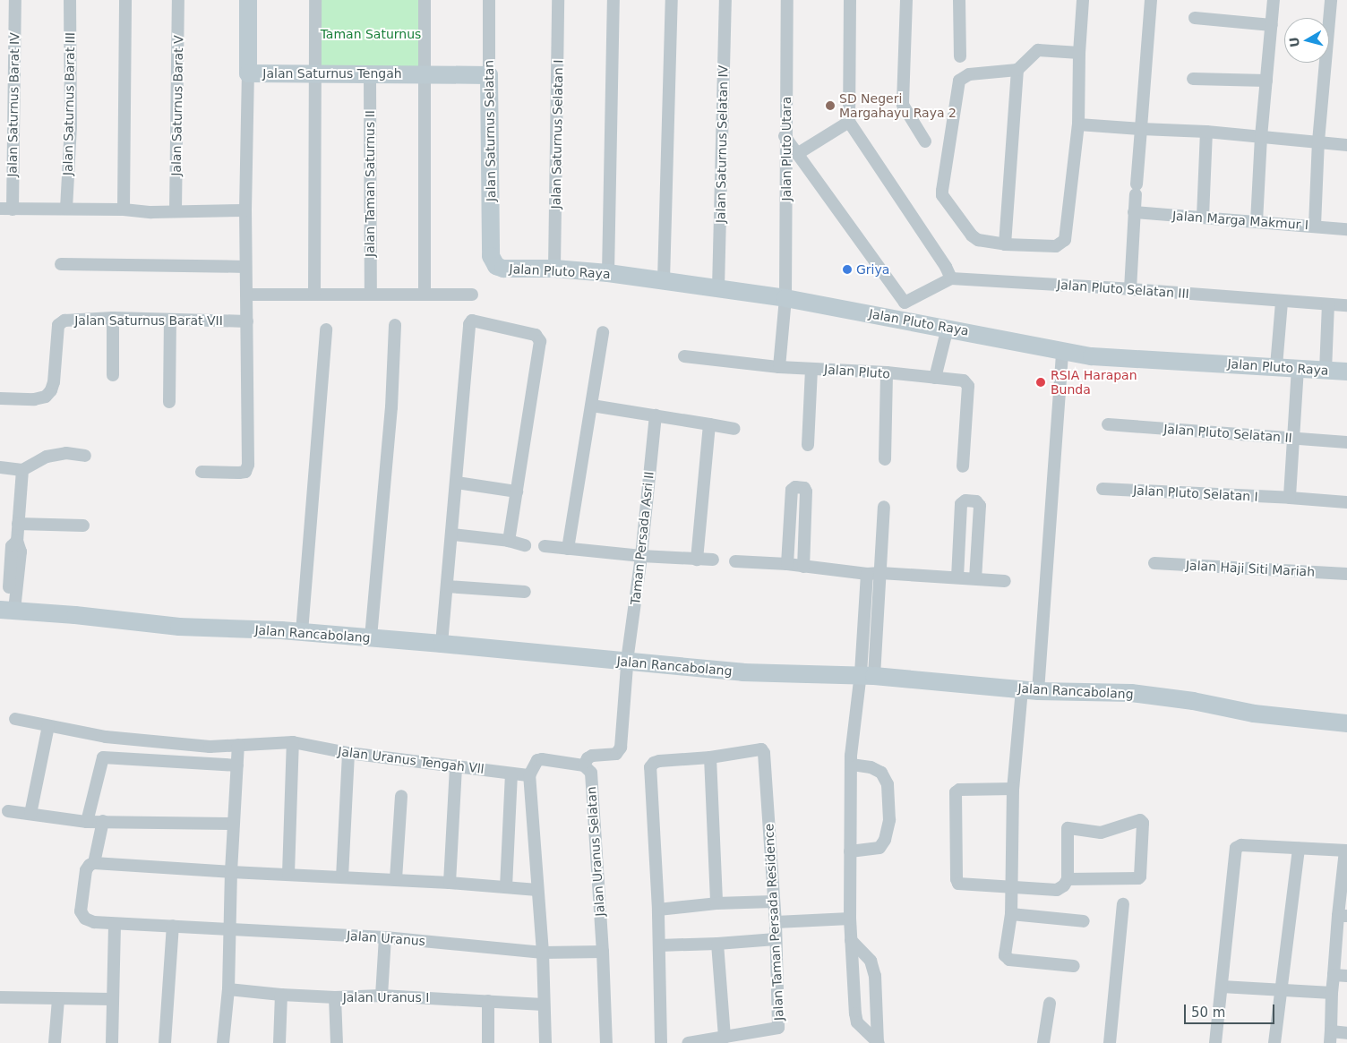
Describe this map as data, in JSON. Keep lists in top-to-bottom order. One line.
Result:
{"streets":{"street":["Jalan Saturnus Tengah","Jalan Saturnus Barat III","Jalan Saturnus Barat IV","Jalan Saturnus Barat V","Jalan Saturnus Selatan","Jalan Saturnus Selatan I","Jalan Saturnus Selatan IV","Jalan Pluto Utara","Jalan Taman Saturnus II","Jalan Marga Makmur I","Jalan Pluto Raya","Jalan Pluto Selatan III","Jalan Saturnus Barat VII","Jalan Pluto","Jalan Pluto Selatan II","Jalan Pluto Selatan I","Taman Persada Asri II","Jalan Haji Siti Mariah","Jalan Rancabolang","Jalan Uranus Tengah Vll","Jalan Uranus Selatan","Jalan Taman Persada Residence","Jalan Uranus","Jalan Uranus I"]},"crossings":[["Jalan Saturnus Tengah","Jalan Saturnus Selatan"],["Jalan Saturnus Tengah","Jalan Taman Saturnus II"],["Jalan Saturnus Selatan","Jalan Pluto Raya"],["Jalan Saturnus Selatan I","Jalan Pluto Raya"],["Jalan Saturnus Selatan IV","Jalan Pluto Raya"],["Jalan Pluto Utara","Jalan Pluto Raya"],["Taman Persada Asri II","Jalan Rancabolang"],["Taman Persada Asri II","Jalan Uranus Selatan"]],"parks":["Taman Saturnus"],"places":["SD Negeri Margahayu Raya 2","Griya","RSIA Harapan Bunda"],"scale_bar":"50 m","north":"left"}
